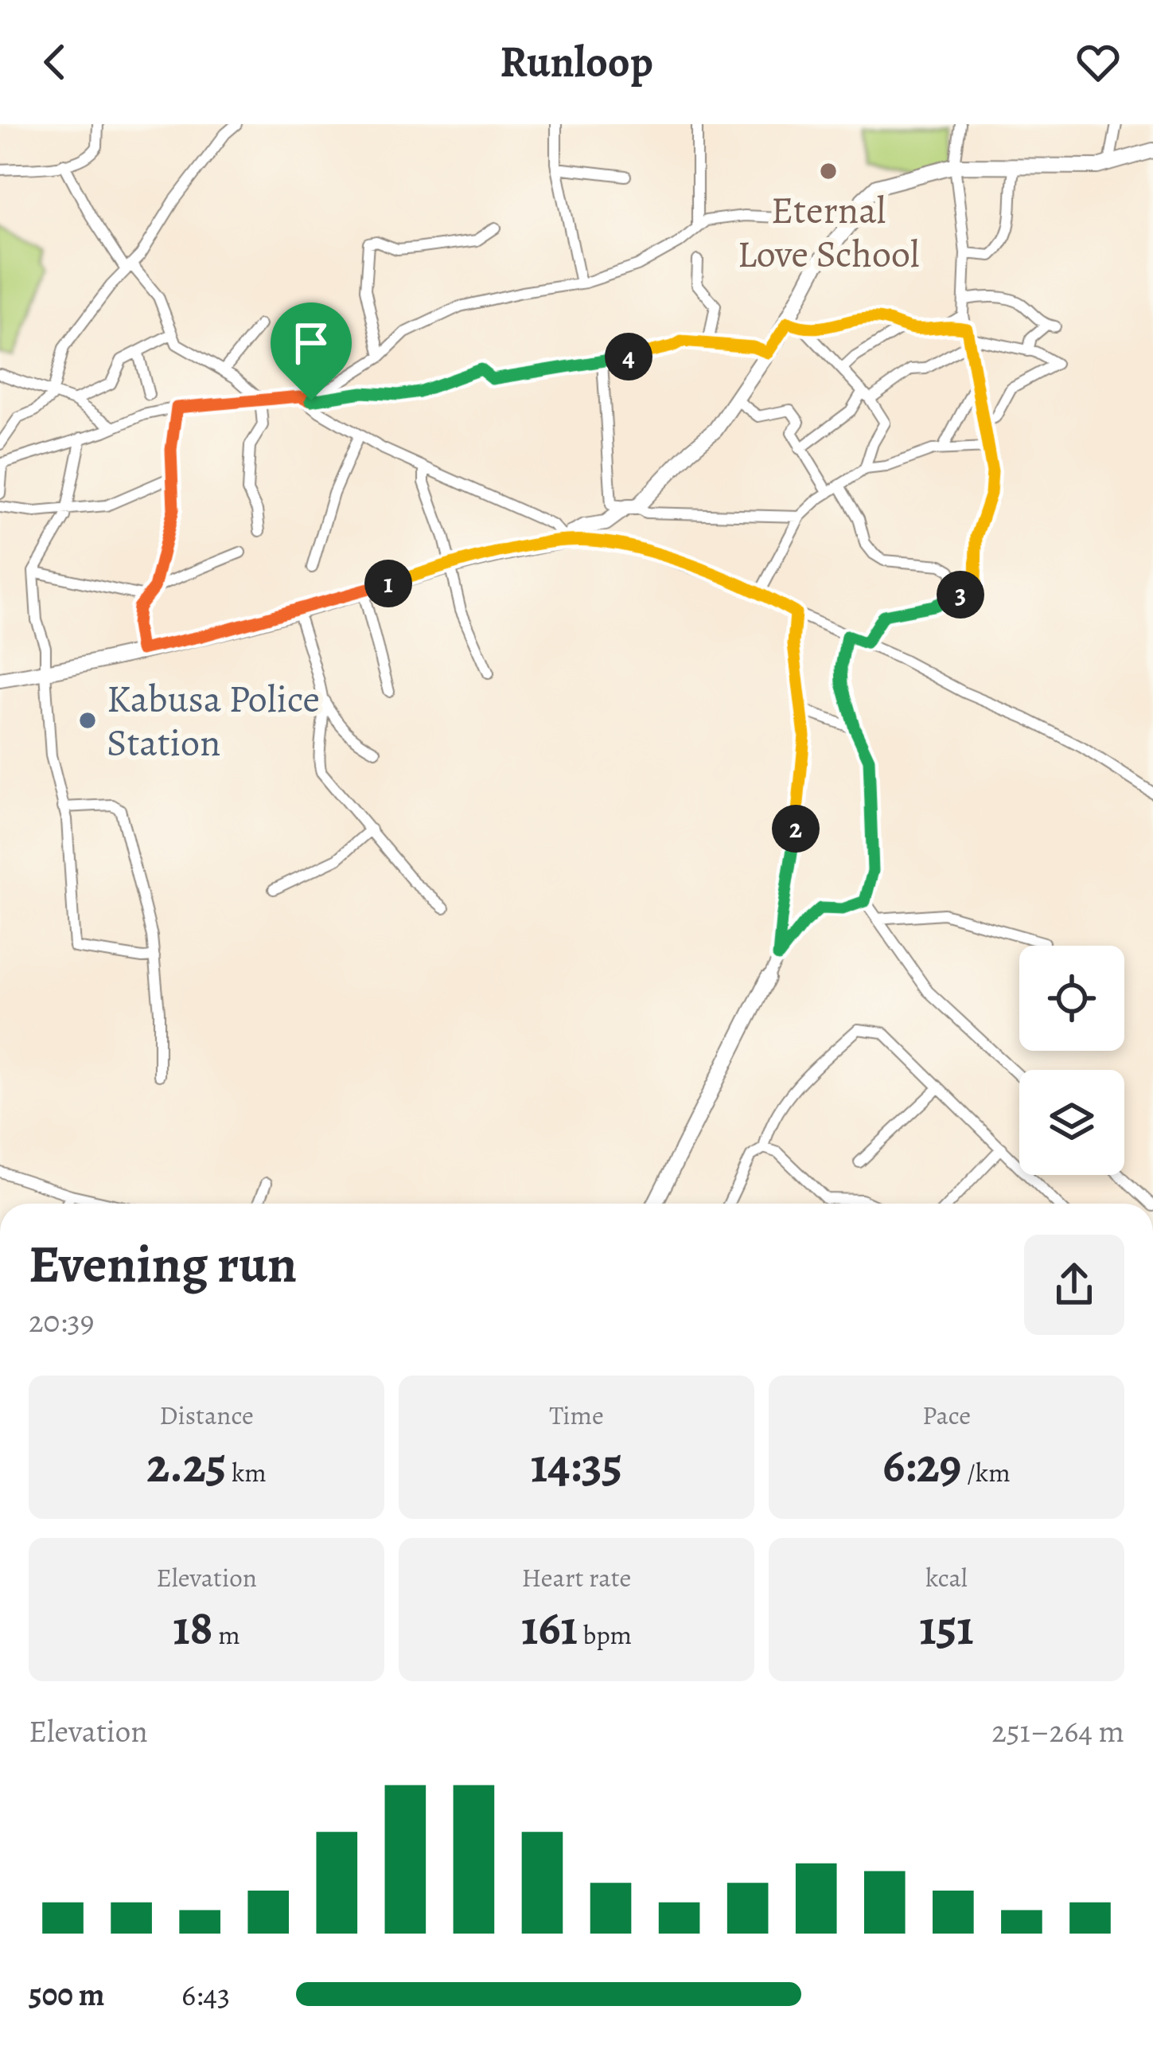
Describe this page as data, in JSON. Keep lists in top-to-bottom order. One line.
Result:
{"places":["Eternal Love School","Kabusa Police Station"],"page":{"header":"Runloop","pins":["4","1","3","2"],"heading":["Evening run","20:39"],"stats":[["Distance","2.25 km"],["Time","14:35"],["Pace","6:29 /km"],["Elevation","18 m"],["Heart rate","161 bpm"],["kcal","151"]],"chart":["Elevation","251–264 m"],"list":[{"name":"500 m","note":"6:43"}]}}
